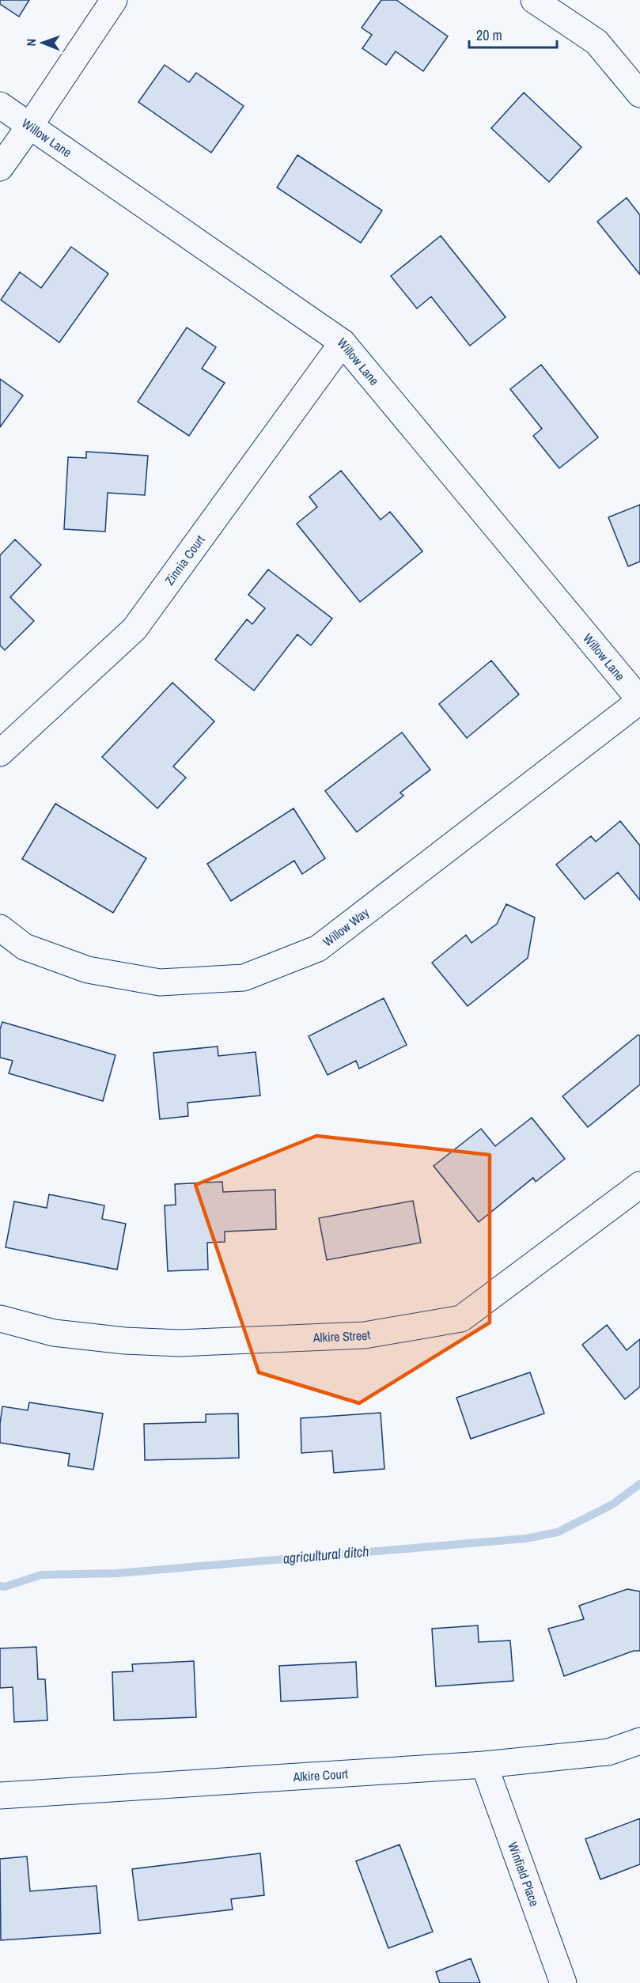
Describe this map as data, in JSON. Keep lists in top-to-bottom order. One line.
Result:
{"streets":{"street":["Willow Lane","Zinnia Court","Willow Way","Alkire Street","Alkire Court","Winfield Place"]},"crossings":[["Willow Lane","Zinnia Court"],["Willow Lane","Willow Way"],["Alkire Court","Winfield Place"]],"water":["agricultural ditch"],"scale_bar":"20 m","north":"left"}
